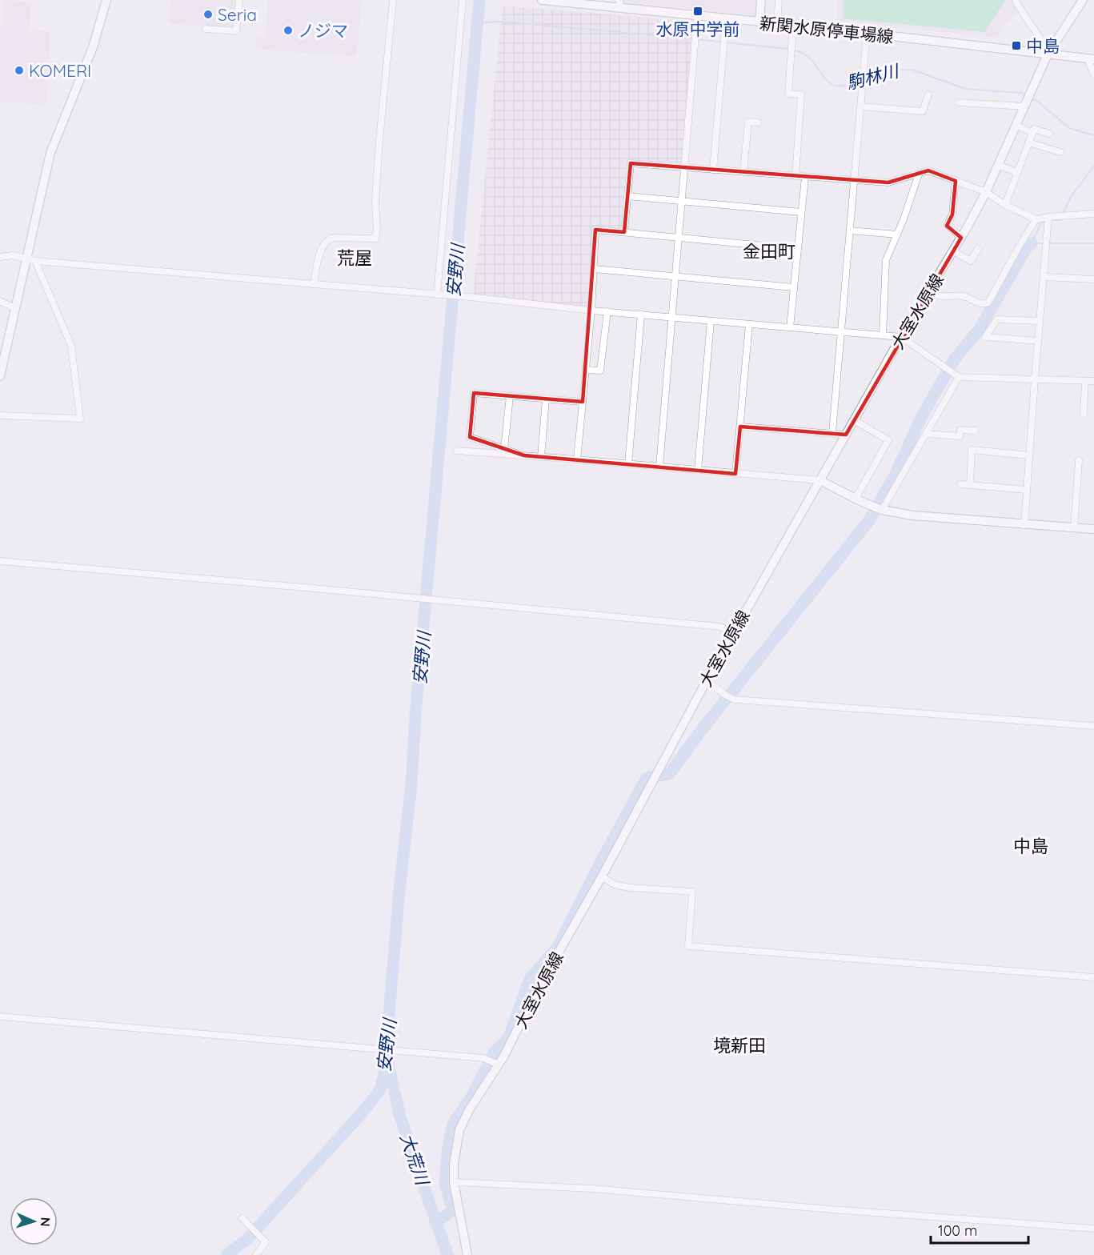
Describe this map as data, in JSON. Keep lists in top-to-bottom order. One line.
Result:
{"streets":{"main road":["新関水原停車場線","大室水原線"]},"crossings":[["新関水原停車場線","大室水原線"]],"districts":["金田町","荒屋","中島","境新田"],"water":["駒林川","安野川","大荒川"],"places":{"transit":["水原中学前","中島"],"other":["Seria","ノジマ","KOMERI"]},"scale_bar":"100 m","north":"right"}
